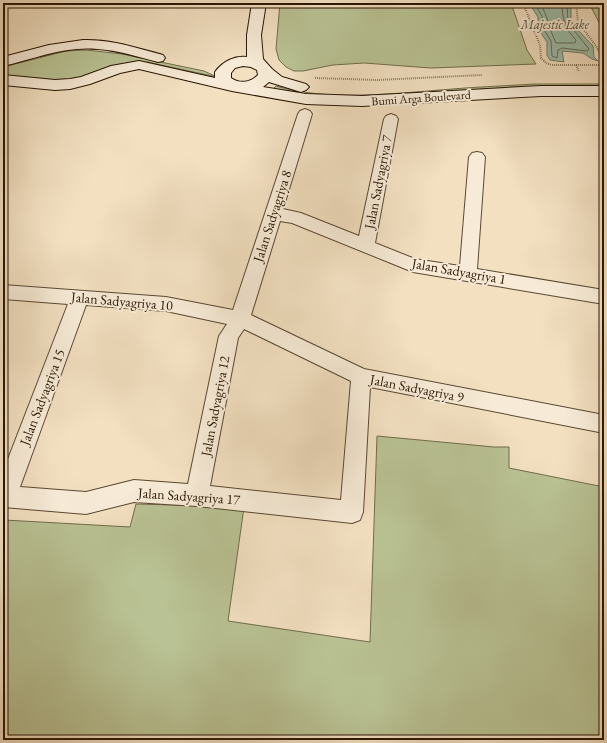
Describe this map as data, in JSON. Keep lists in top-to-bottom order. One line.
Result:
{"streets":{"street":["Bumi Arga Boulevard","Jalan Sadyagriya 7","Jalan Sadyagriya 8","Jalan Sadyagriya 1","Jalan Sadyagriya 10","Jalan Sadyagriya 9","Jalan Sadyagriya 15","Jalan Sadyagriya 12","Jalan Sadyagriya 17"]},"crossings":[["Jalan Sadyagriya 7","Jalan Sadyagriya 1"],["Jalan Sadyagriya 8","Jalan Sadyagriya 1"],["Jalan Sadyagriya 8","Jalan Sadyagriya 10"],["Jalan Sadyagriya 8","Jalan Sadyagriya 9"],["Jalan Sadyagriya 8","Jalan Sadyagriya 12"],["Jalan Sadyagriya 10","Jalan Sadyagriya 9"],["Jalan Sadyagriya 10","Jalan Sadyagriya 15"],["Jalan Sadyagriya 10","Jalan Sadyagriya 12"],["Jalan Sadyagriya 9","Jalan Sadyagriya 12"],["Jalan Sadyagriya 9","Jalan Sadyagriya 17"],["Jalan Sadyagriya 15","Jalan Sadyagriya 17"],["Jalan Sadyagriya 12","Jalan Sadyagriya 17"]],"water":["Majestic Lake"]}
